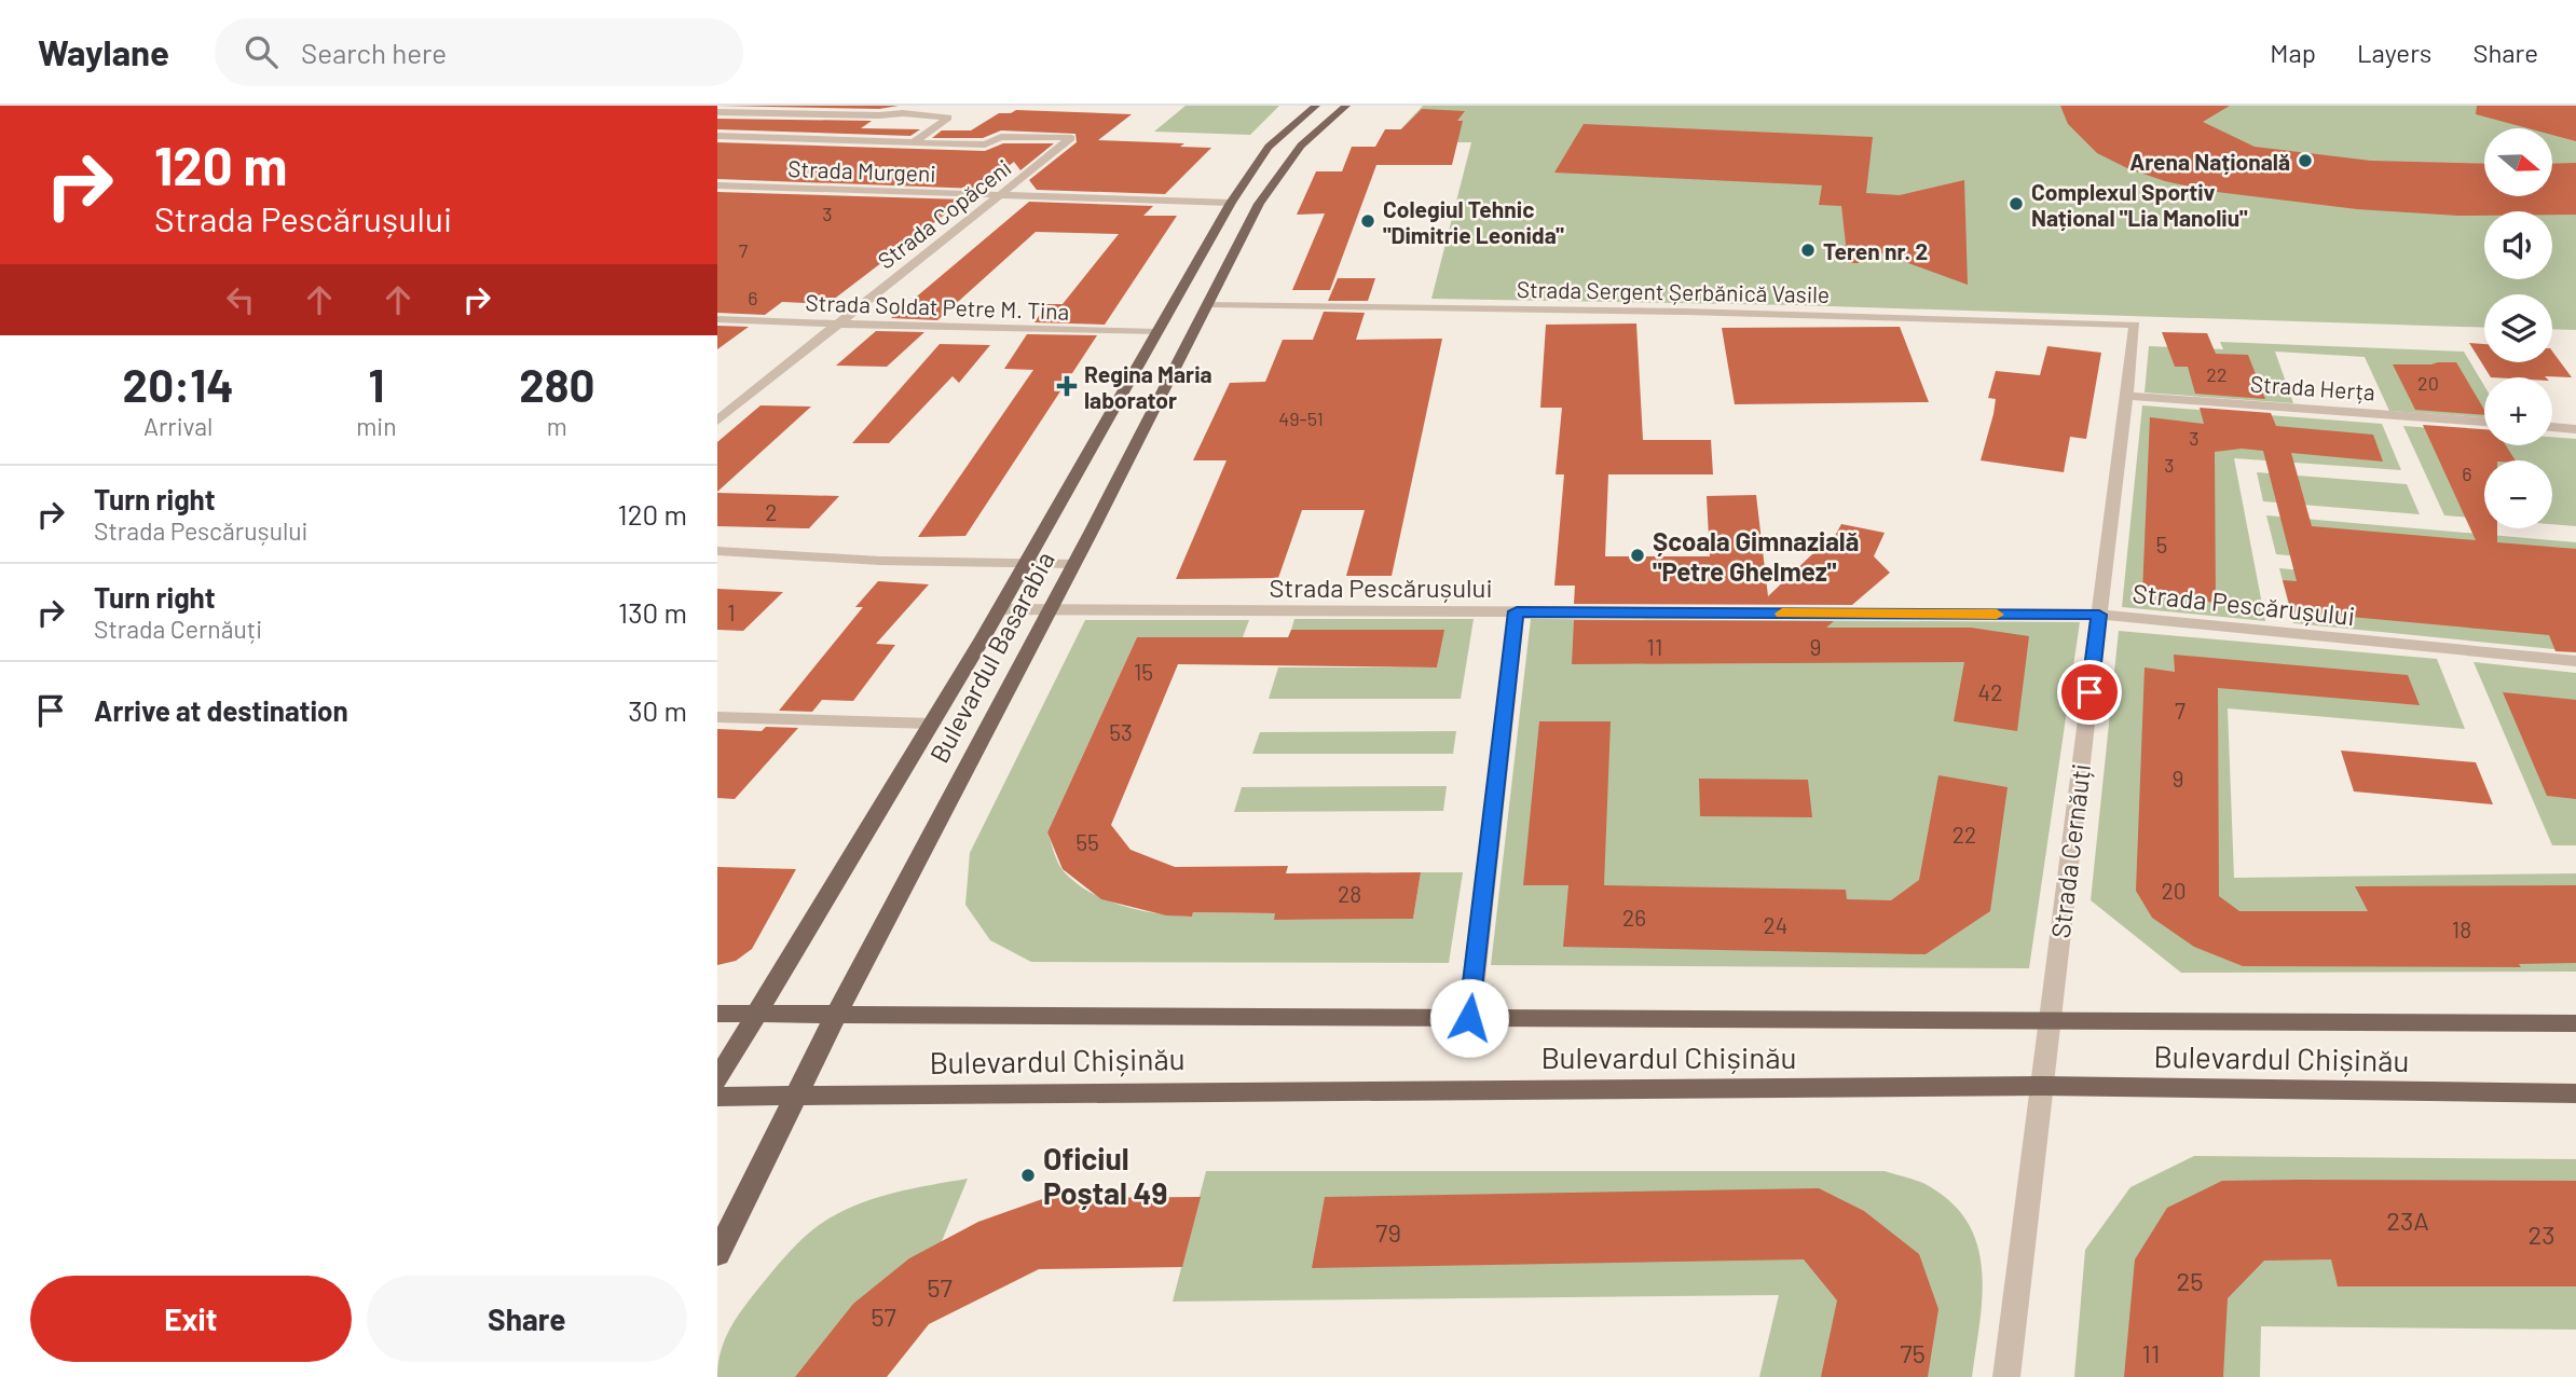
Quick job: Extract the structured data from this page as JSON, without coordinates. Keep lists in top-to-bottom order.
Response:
{
  "streets": {
    "main road": ["Bulevardul Basarabia", "Bulevardul Chișinău"],
    "street": [
      "Strada Murgeni",
      "Strada Copăceni",
      "Strada Sergent Șerbănică Vasile",
      "Strada Soldat Petre M. Tina",
      "Strada Herța",
      "Strada Pescărușului",
      "Strada Cernăuți"
    ]
  },
  "crossings": [
    ["Strada Murgeni", "Strada Copăceni"],
    ["Strada Murgeni", "Bulevardul Basarabia"],
    ["Strada Copăceni", "Strada Soldat Petre M. Tina"],
    ["Strada Sergent Șerbănică Vasile", "Bulevardul Basarabia"],
    ["Strada Sergent Șerbănică Vasile", "Strada Cernăuți"],
    ["Strada Soldat Petre M. Tina", "Bulevardul Basarabia"],
    ["Strada Herța", "Strada Cernăuți"],
    ["Strada Pescărușului", "Bulevardul Basarabia"],
    ["Strada Pescărușului", "Strada Cernăuți"],
    ["Bulevardul Basarabia", "Bulevardul Chișinău"],
    ["Strada Cernăuți", "Bulevardul Chișinău"]
  ],
  "places": {
    "other": [
      "Arena Națională",
      "Complexul Sportiv Național \"Lia Manoliu\"",
      "Colegiul Tehnic \"Dimitrie Leonida\"",
      "Teren nr. 2",
      "Școala Gimnazială \"Petre Ghelmez\"",
      "Oficiul Poștal 49"
    ],
    "health": ["Regina Maria laborator"]
  },
  "house_numbers": [
    "3",
    "7",
    "6",
    "22",
    "20",
    "49-51",
    "3",
    "3",
    "6",
    "2",
    "5",
    "1",
    "11",
    "9",
    "15",
    "42",
    "7",
    "53",
    "9",
    "22",
    "55",
    "20",
    "28",
    "26",
    "24",
    "18",
    "23A",
    "79",
    "23",
    "25",
    "57",
    "57",
    "75",
    "11"
  ],
  "north": "right",
  "page": {
    "header": "Waylane",
    "search": "Search here",
    "nav": ["Map", "Layers", "Share"],
    "turn": ["120 m", "Strada Pescărușului"],
    "map_buttons": ["+", "−"],
    "eta": [
      "20:14",
      "Arrival",
      "1",
      "min",
      "280",
      "m"
    ],
    "list": [
      {
        "name": "Turn right",
        "note": "Strada Pescărușului",
        "value": "120 m"
      },
      {
        "name": "Turn right",
        "note": "Strada Cernăuți",
        "value": "130 m"
      },
      {
        "name": "Arrive at destination",
        "value": "30 m"
      }
    ],
    "buttons": ["Exit", "Share"]
  }
}
